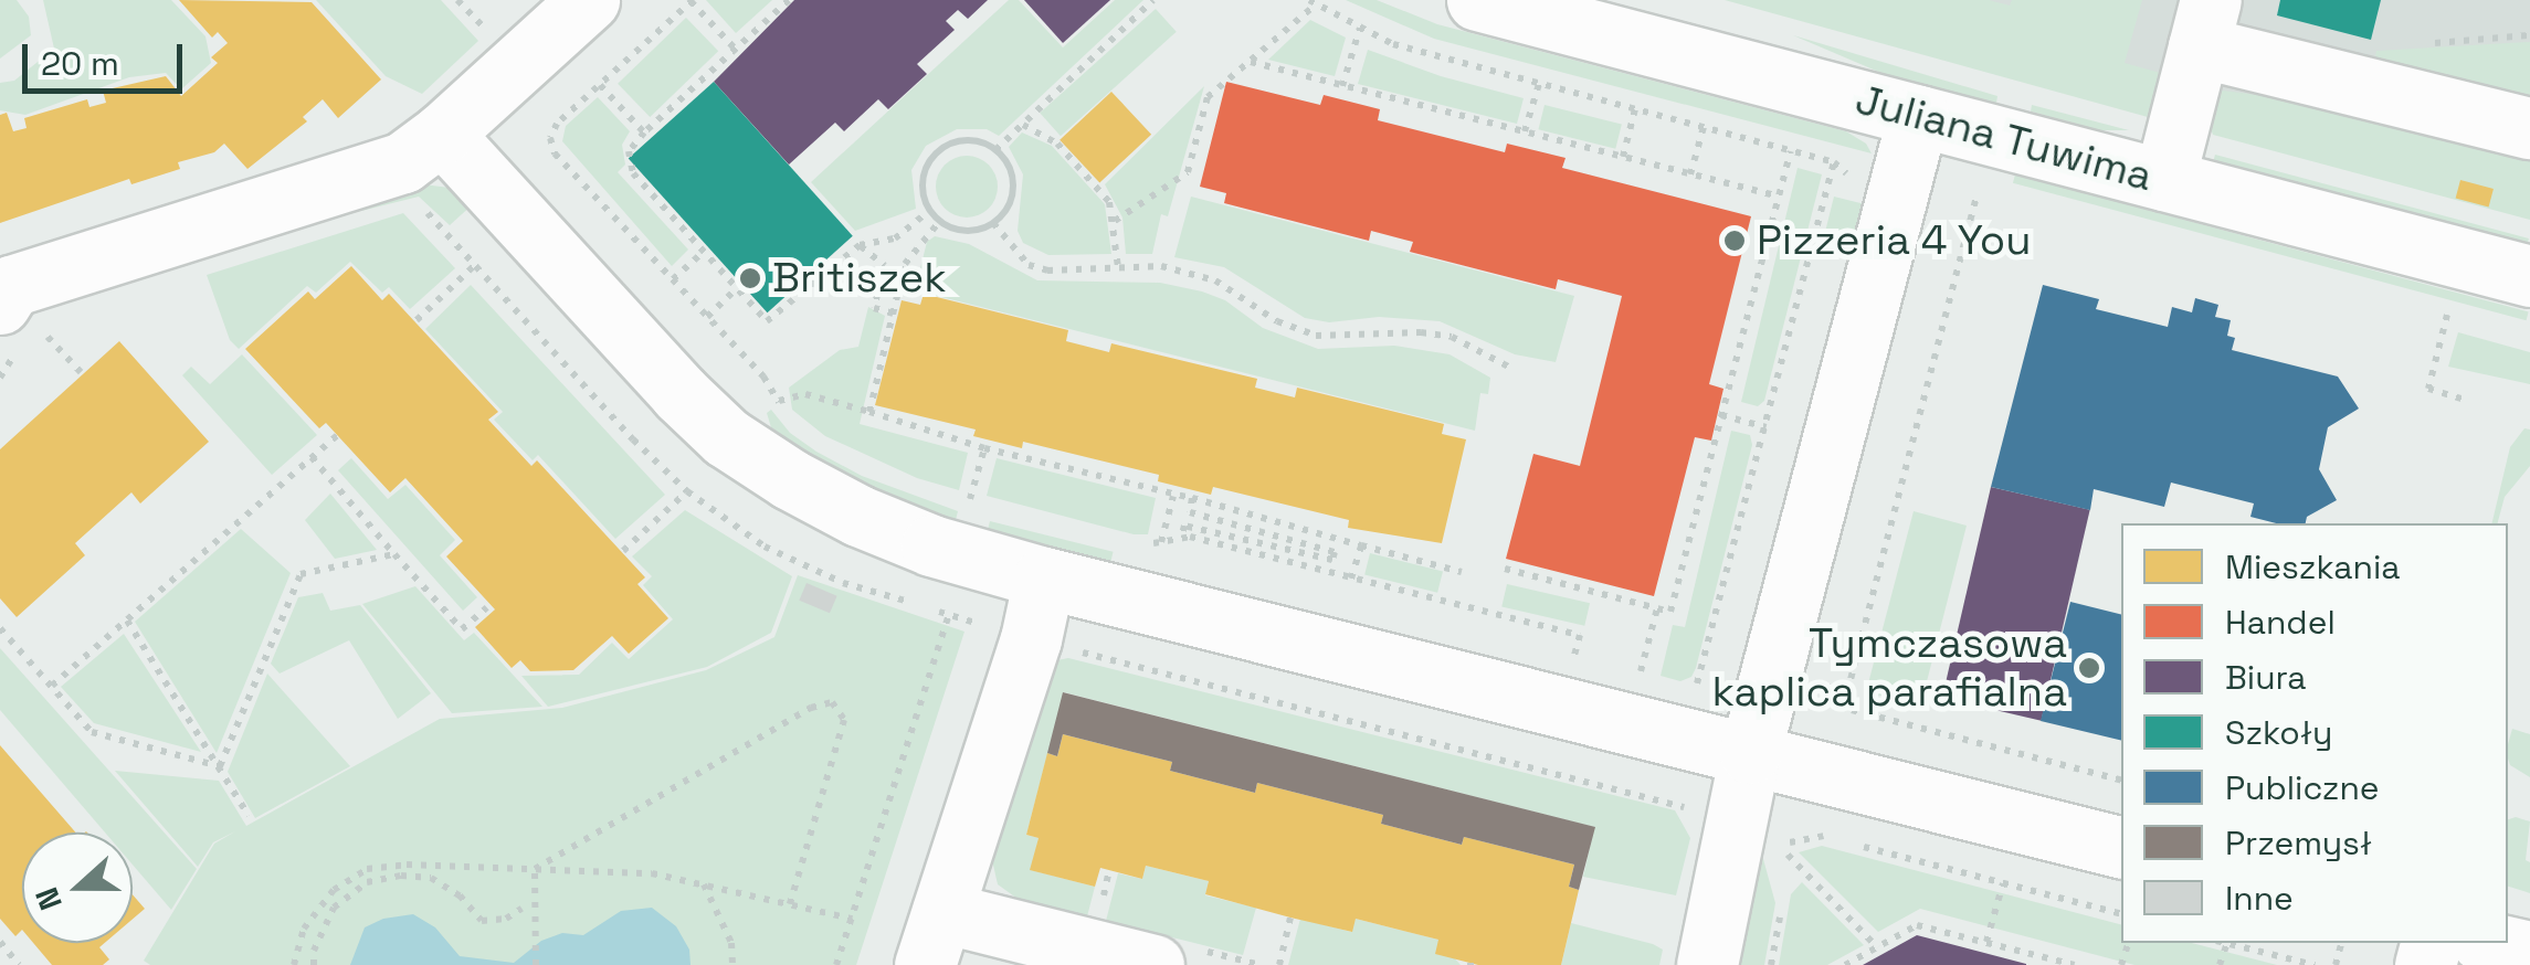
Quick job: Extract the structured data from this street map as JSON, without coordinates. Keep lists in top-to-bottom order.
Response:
{
  "streets": {
    "street": ["Juliana Tuwima"]
  },
  "places": ["Pizzeria 4 You", "Britiszek", "Tymczasowa kaplica parafialna"],
  "legend": [
    "Mieszkania",
    "Handel",
    "Biura",
    "Szkoły",
    "Publiczne",
    "Przemysł",
    "Inne"
  ],
  "scale_bar": "20 m",
  "north": "left"
}
